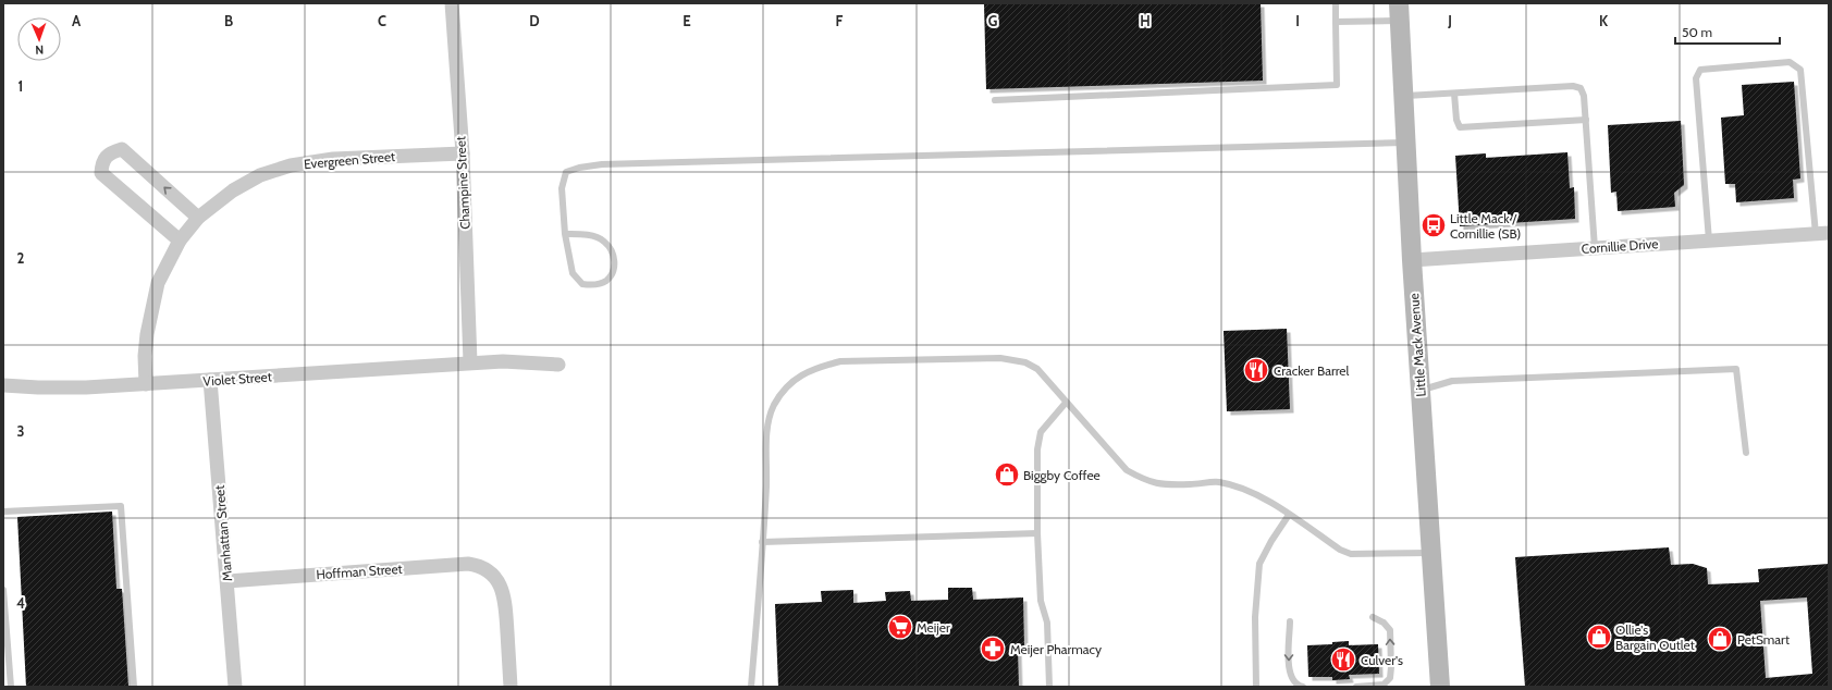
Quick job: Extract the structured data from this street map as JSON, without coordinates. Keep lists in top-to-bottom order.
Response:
{
  "streets": {
    "main road": ["Little Mack Avenue"],
    "street": [
      "Evergreen Street",
      "Champine Street",
      "Cornillie Drive",
      "Violet Street",
      "Manhattan Street",
      "Hoffman Street"
    ]
  },
  "crossings": [
    ["Evergreen Street", "Champine Street"],
    ["Evergreen Street", "Violet Street"],
    ["Champine Street", "Violet Street"],
    ["Cornillie Drive", "Little Mack Avenue"],
    ["Violet Street", "Manhattan Street"],
    ["Manhattan Street", "Hoffman Street"]
  ],
  "places": {
    "bus stop": ["Little Mack / Cornillie (SB)"],
    "restaurant": ["Cracker Barrel", "Culver's"],
    "shop": ["Biggby Coffee", "Ollie's Bargain Outlet", "PetSmart"],
    "supermarket": ["Meijer"],
    "pharmacy": ["Meijer Pharmacy"]
  },
  "scale_bar": "50 m",
  "north": "bottom",
  "grid": {
    "columns": [
      "A",
      "B",
      "C",
      "D",
      "E",
      "F",
      "G",
      "H",
      "I",
      "J",
      "K"
    ],
    "rows": [
      "1",
      "2",
      "3",
      "4"
    ]
  }
}
